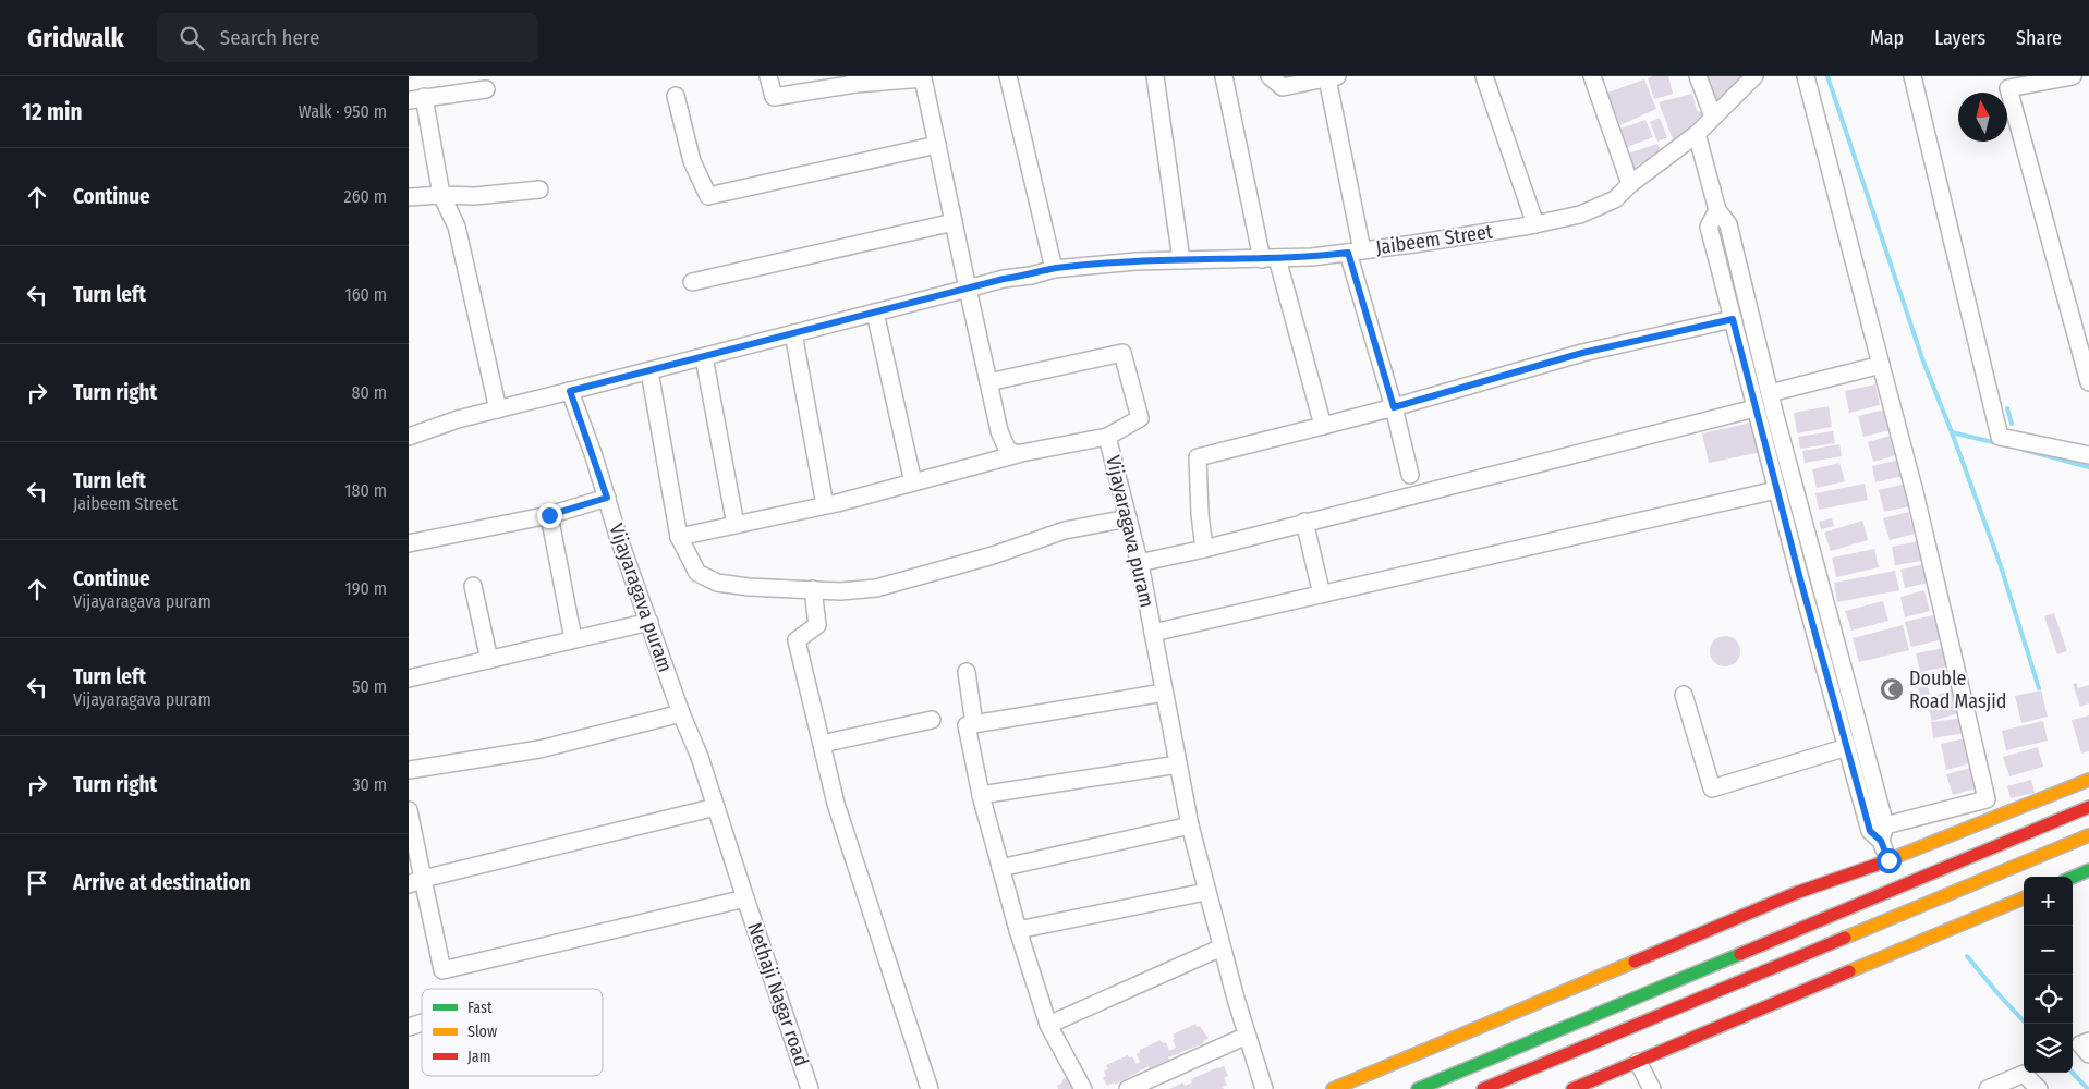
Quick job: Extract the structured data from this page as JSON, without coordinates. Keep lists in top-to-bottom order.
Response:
{
  "streets": {
    "street": ["Jaibeem Street", "Vijayaragava puram", "Nethaji Nagar road"]
  },
  "crossings": [
    ["Vijayaragava puram", "Nethaji Nagar road"]
  ],
  "places": {
    "mosque": ["Double Road Masjid"]
  },
  "legend": ["Fast", "Slow", "Jam"],
  "north": "top",
  "page": {
    "header": "Gridwalk",
    "search": "Search here",
    "nav": ["Map", "Layers", "Share"],
    "heading": ["12 min", "Walk · 950 m"],
    "list": [
      ["Continue", "260 m"],
      ["Turn left", "160 m"],
      ["Turn right", "80 m"],
      ["Turn left", "Jaibeem Street", "180 m"],
      ["Continue", "Vijayaragava puram", "190 m"],
      ["Turn left", "Vijayaragava puram", "50 m"],
      ["Turn right", "30 m"],
      "Arrive at destination"
    ],
    "map_buttons": ["+", "−"]
  }
}
